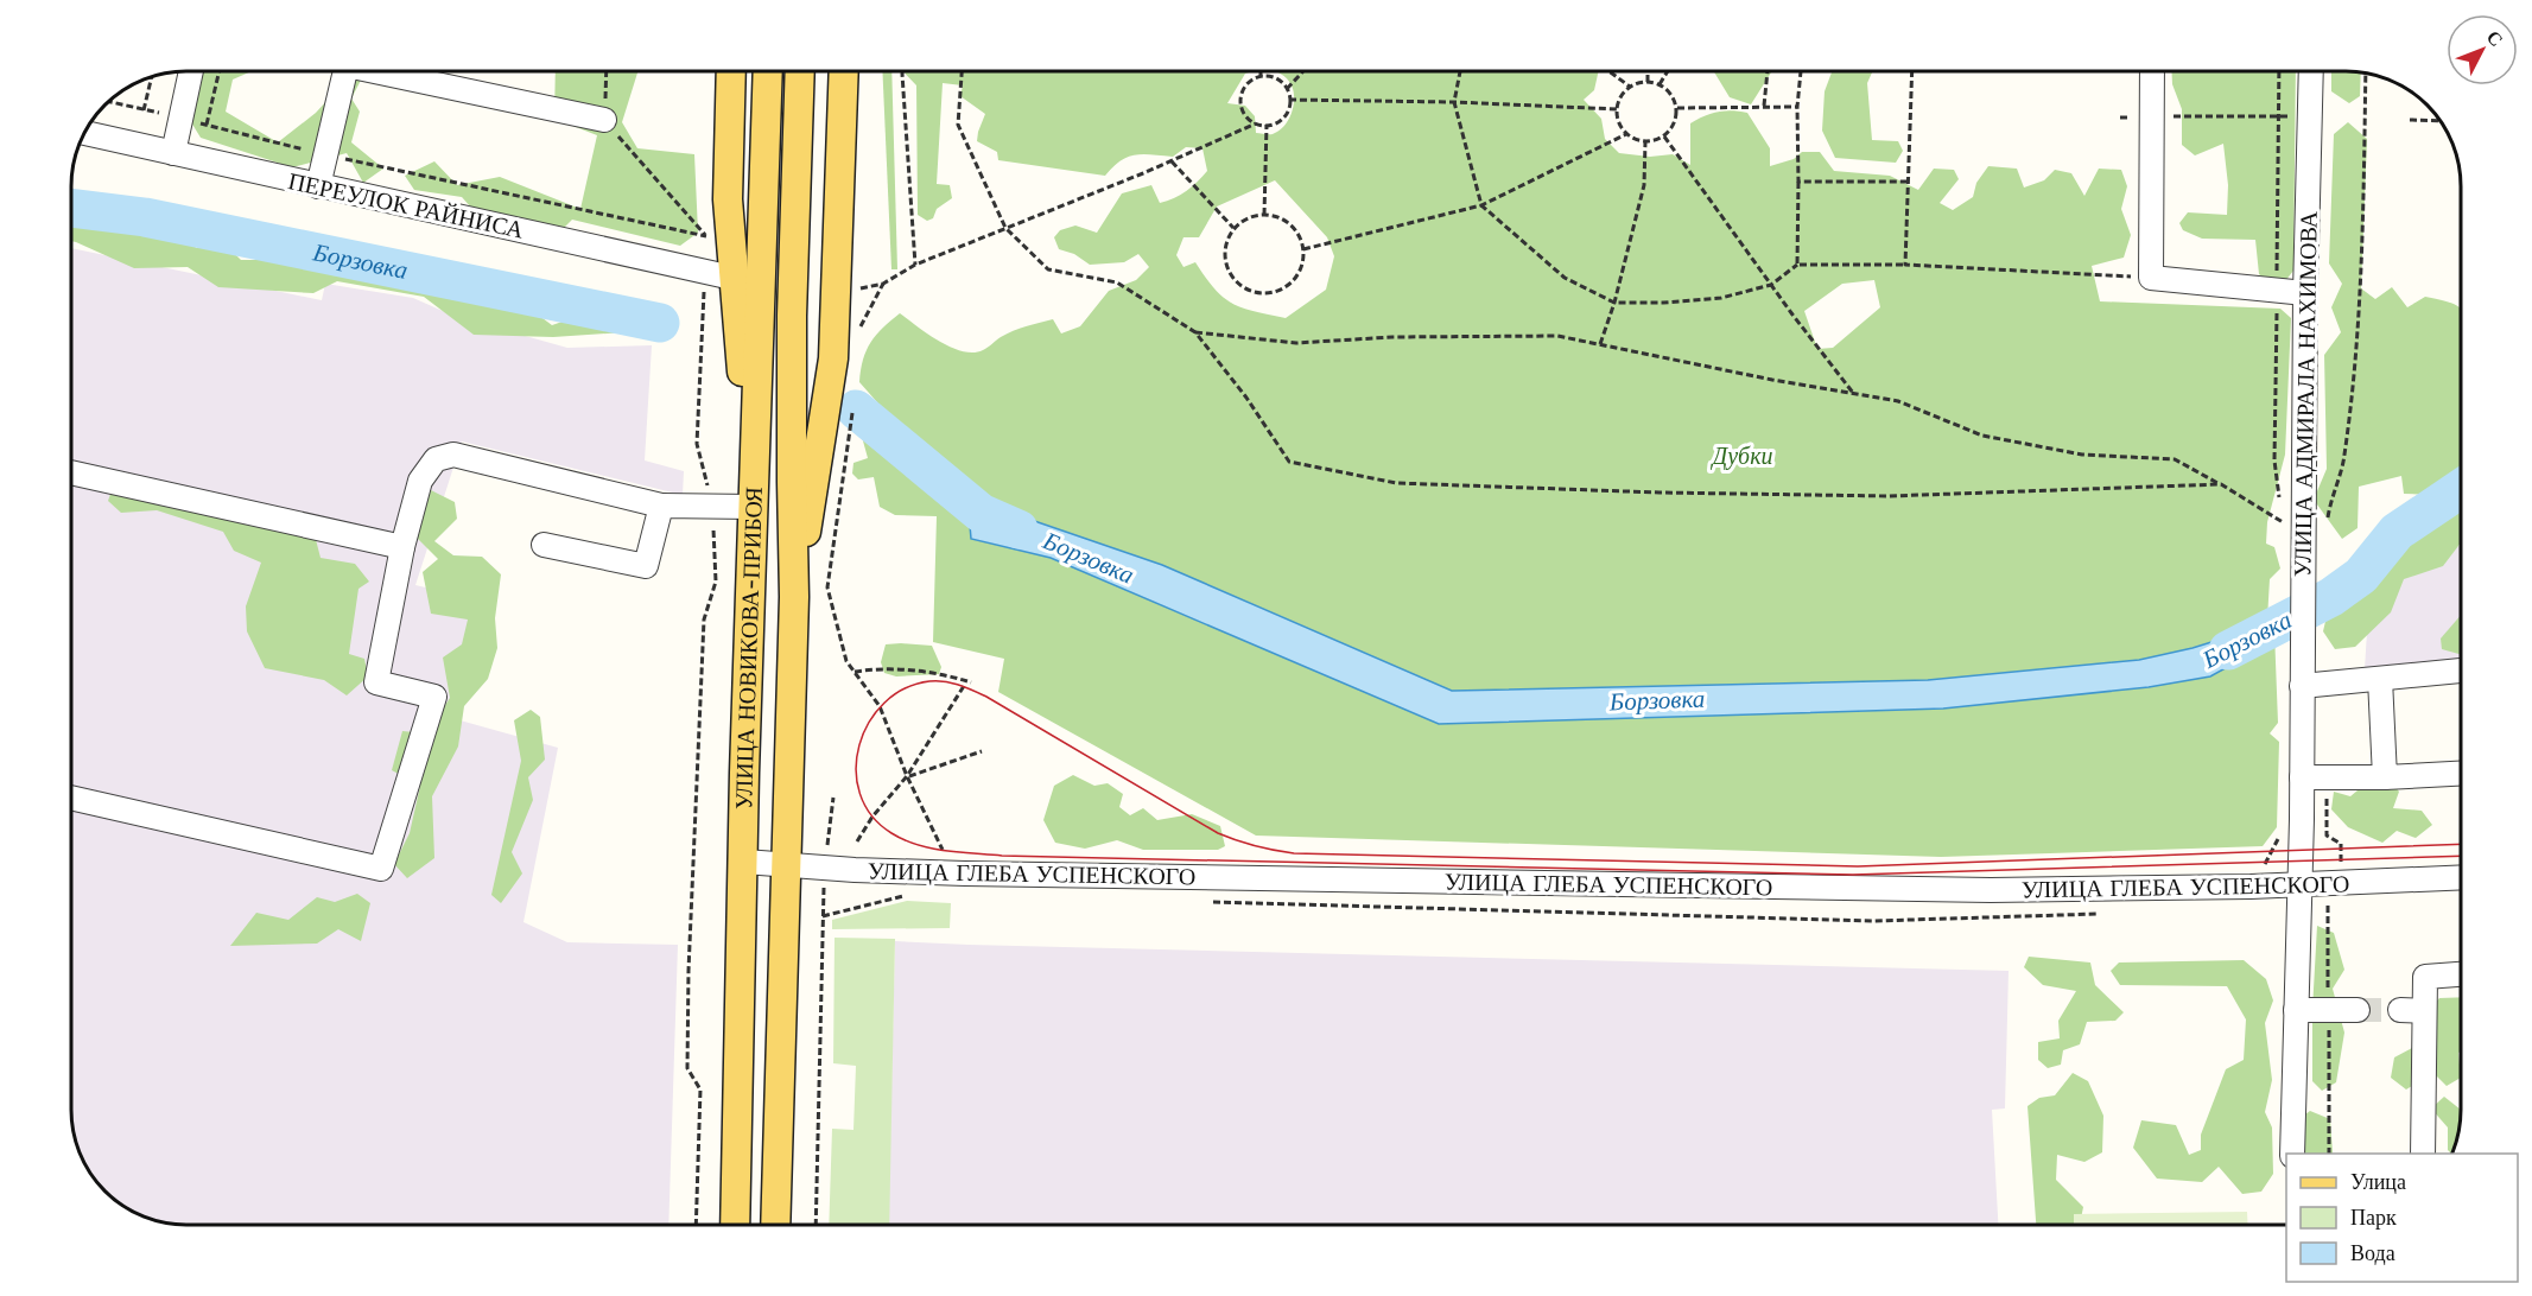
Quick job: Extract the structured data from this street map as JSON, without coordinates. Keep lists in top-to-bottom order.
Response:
{
  "streets": {
    "main road": ["УЛИЦА НОВИКОВА-ПРИБОЯ"],
    "street": ["ПЕРЕУЛОК РАЙНИСА", "УЛИЦА АДМИРАЛА НАХИМОВА", "УЛИЦА ГЛЕБА УСПЕНСКОГО"]
  },
  "crossings": [
    ["УЛИЦА АДМИРАЛА НАХИМОВА", "УЛИЦА ГЛЕБА УСПЕНСКОГО"],
    ["УЛИЦА НОВИКОВА-ПРИБОЯ", "УЛИЦА ГЛЕБА УСПЕНСКОГО"]
  ],
  "water": ["Борзовка"],
  "parks": ["Дубки"],
  "legend": ["Улица", "Парк", "Вода"],
  "north": "top right"
}
